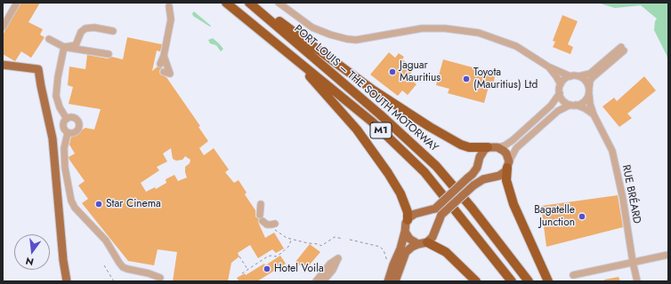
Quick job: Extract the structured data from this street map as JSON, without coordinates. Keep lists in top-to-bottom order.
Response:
{
  "streets": {
    "highway": ["PORT LOUIS – THE SOUTH MOTORWAY", "M1"],
    "street": ["RUE BRÉARD"]
  },
  "places": [
    "Jaguar Mauritius",
    "Toyota (Mauritius) Ltd",
    "Star Cinema",
    "Bagatelle Junction",
    "Hotel Voila"
  ],
  "north": "bottom"
}
